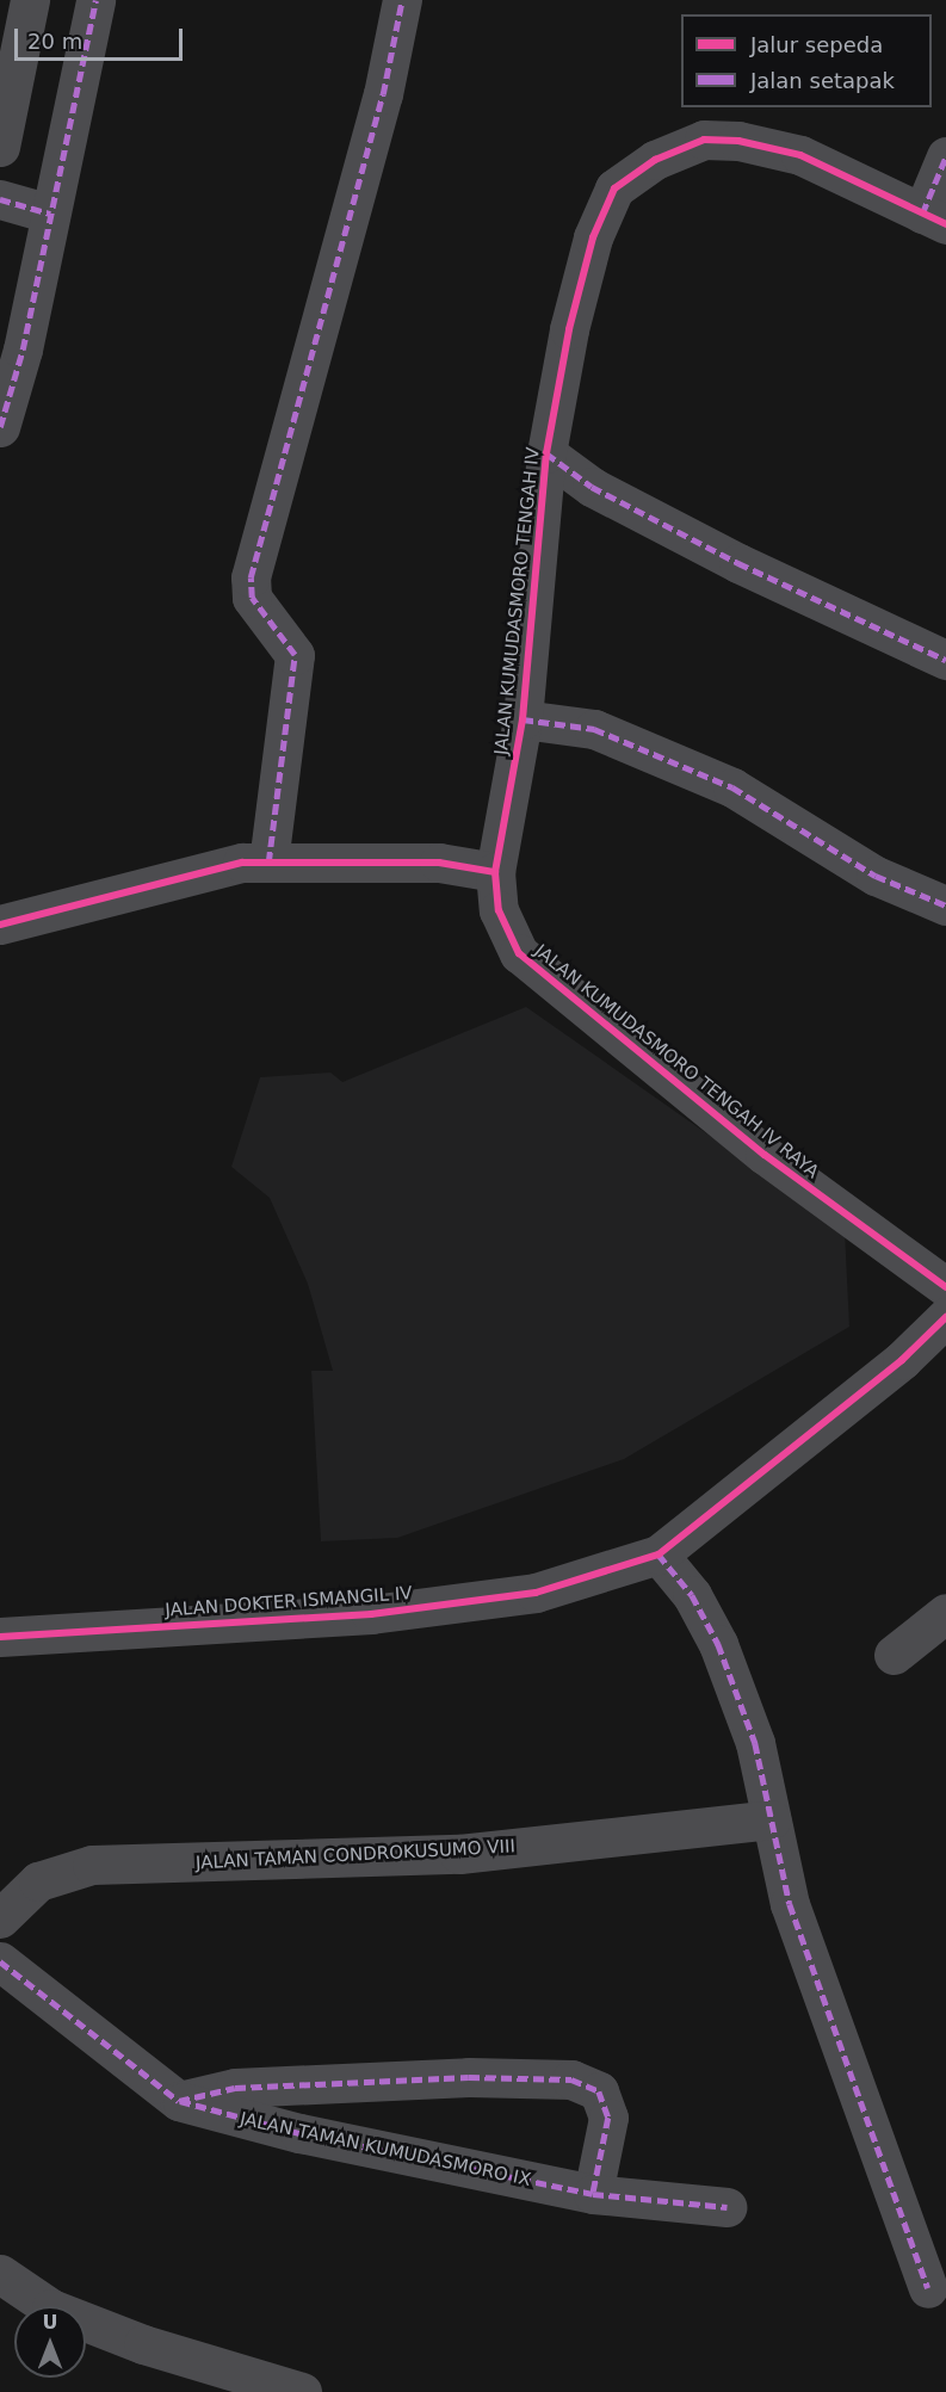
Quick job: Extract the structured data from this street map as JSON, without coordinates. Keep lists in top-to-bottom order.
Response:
{
  "streets": {
    "street": [
      "JALAN KUMUDASMORO TENGAH IV",
      "JALAN KUMUDASMORO TENGAH IV RAYA",
      "JALAN DOKTER ISMANGIL IV",
      "JALAN TAMAN CONDROKUSUMO VIII",
      "JALAN TAMAN KUMUDASMORO IX"
    ]
  },
  "crossings": [
    ["JALAN KUMUDASMORO TENGAH IV", "JALAN KUMUDASMORO TENGAH IV RAYA"]
  ],
  "legend": ["Jalur sepeda", "Jalan setapak"],
  "scale_bar": "20 m",
  "north": "top"
}
